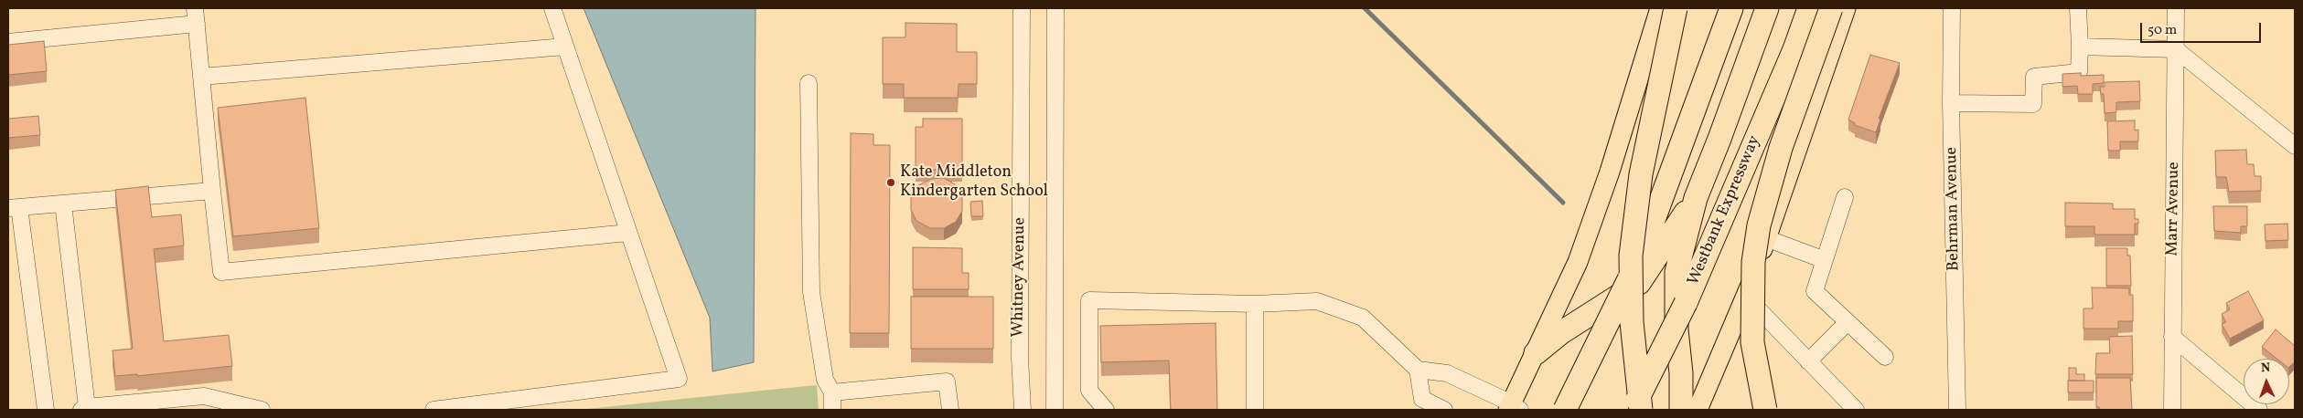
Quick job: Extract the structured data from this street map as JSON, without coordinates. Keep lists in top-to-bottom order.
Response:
{
  "streets": {
    "highway": ["Westbank Expressway"],
    "street": ["Behrman Avenue", "Marr Avenue", "Whitney Avenue"]
  },
  "places": ["Kate Middleton Kindergarten School"],
  "scale_bar": "50 m",
  "north": "top"
}
